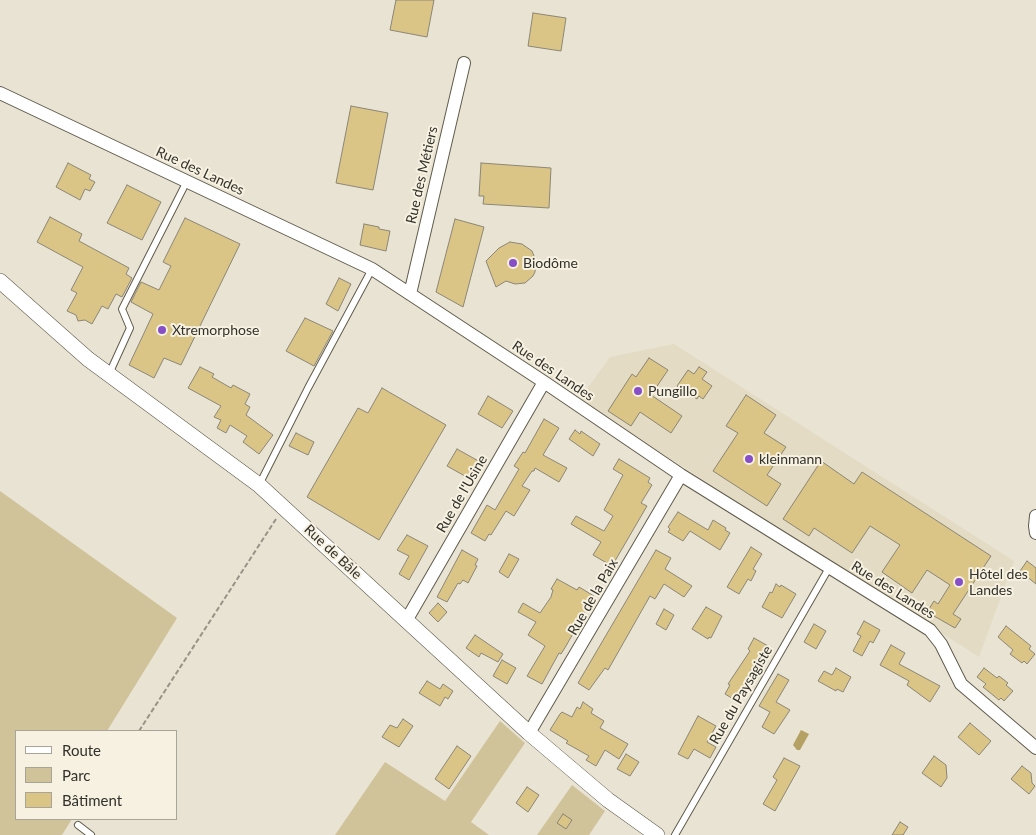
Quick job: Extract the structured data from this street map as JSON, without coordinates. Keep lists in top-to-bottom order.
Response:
{
  "streets": {
    "street": [
      "Rue des Landes",
      "Rue des Métiers",
      "Rue de l'Usine",
      "Rue de Bâle",
      "Rue de la Paix"
    ],
    "lane": ["Rue du Paysagiste"]
  },
  "crossings": [
    ["Rue des Landes", "Rue des Métiers"],
    ["Rue des Landes", "Rue de l'Usine"],
    ["Rue des Landes", "Rue de la Paix"],
    ["Rue des Landes", "Rue du Paysagiste"],
    ["Rue de l'Usine", "Rue de Bâle"],
    ["Rue de Bâle", "Rue de la Paix"]
  ],
  "places": [
    "Biodôme",
    "Xtremorphose",
    "Pungillo",
    "kleinmann",
    "Hôtel des Landes"
  ],
  "legend": ["Route", "Parc", "Bâtiment"]
}
